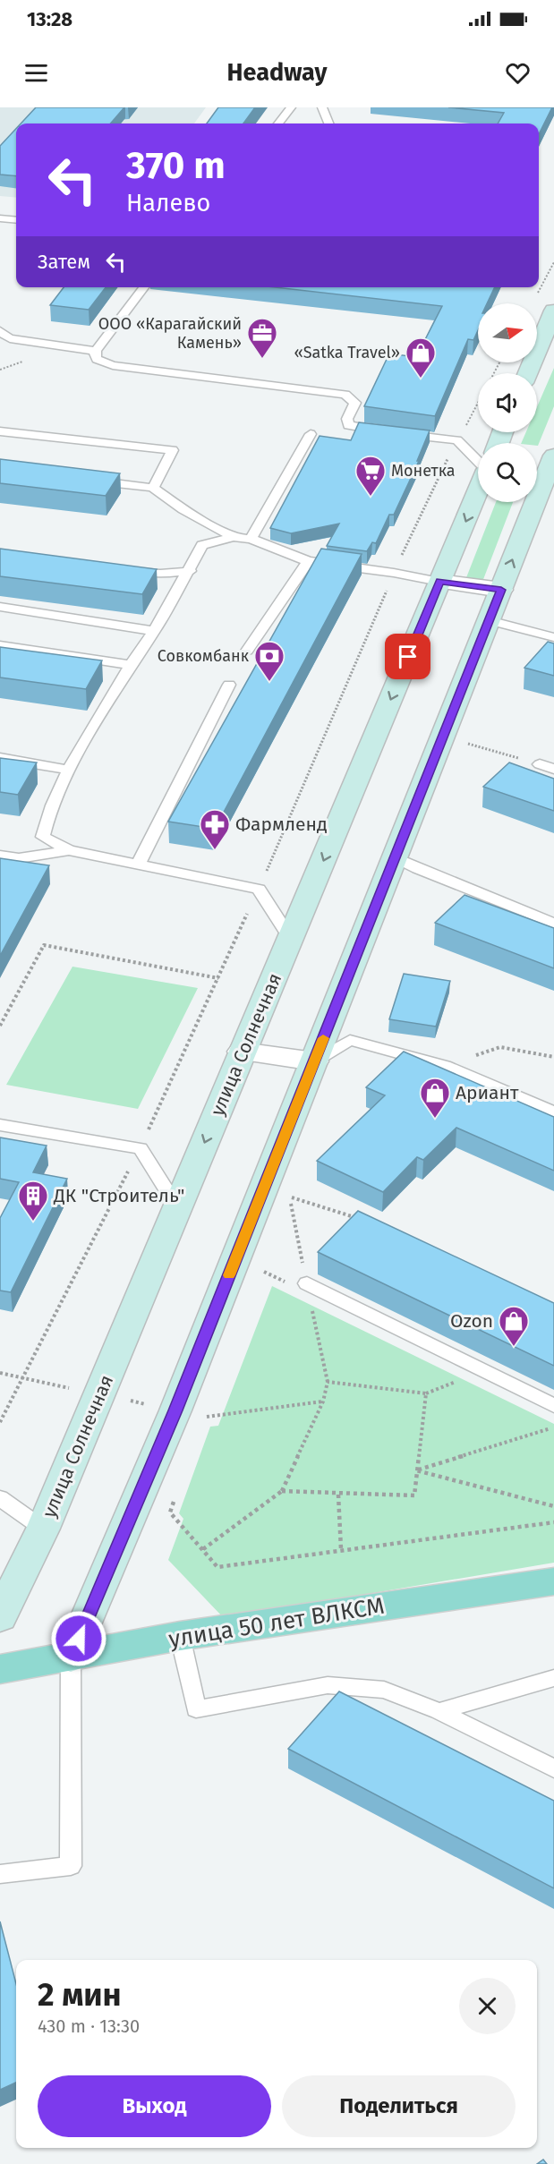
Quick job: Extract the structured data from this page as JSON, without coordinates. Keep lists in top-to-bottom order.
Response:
{
  "streets": {
    "main road": ["улица Солнечная", "улица 50 лет ВЛКСМ"]
  },
  "places": {
    "office": ["ООО «Карагайский Камень»"],
    "shop": ["«Satka Travel»", "Ариант", "Ozon"],
    "supermarket": ["Монетка"],
    "bank": ["Совкомбанк"],
    "pharmacy": ["Фармленд"],
    "building": ["ДК \"Строитель\""]
  },
  "north": "right",
  "page": {
    "status": "13:28",
    "header": "Headway",
    "turn": ["370 m", "Налево"],
    "then": "Затем",
    "heading": ["2 мин", "430 m · 13:30"],
    "buttons": ["Выход", "Поделиться"]
  }
}
